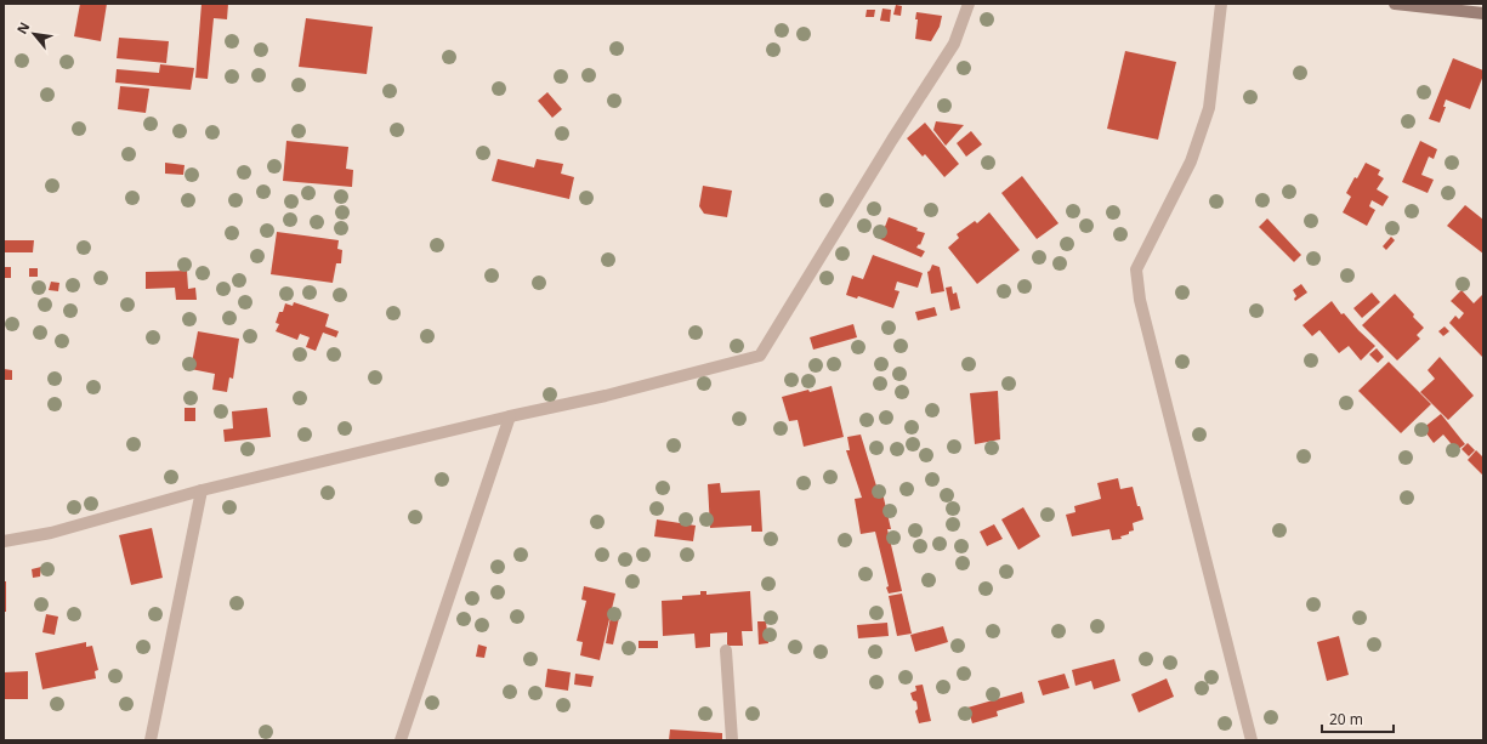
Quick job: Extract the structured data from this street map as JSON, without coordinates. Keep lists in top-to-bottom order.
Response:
{
  "scale_bar": "20 m",
  "north": "top left"
}
